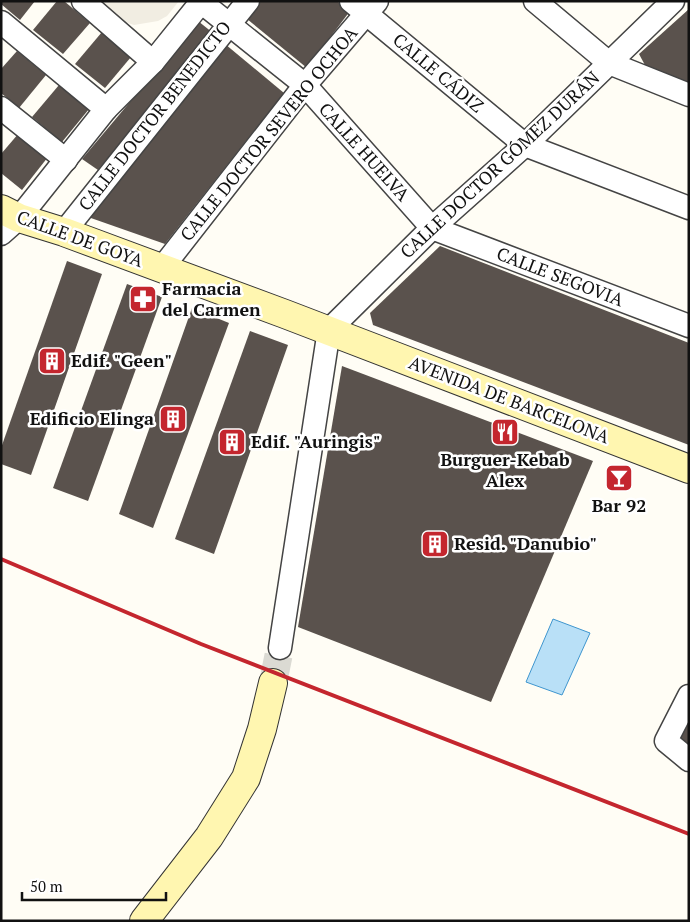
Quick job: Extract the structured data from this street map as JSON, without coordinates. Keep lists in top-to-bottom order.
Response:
{
  "streets": {
    "street": [
      "CALLE CÁDIZ",
      "CALLE DOCTOR BENEDICTO",
      "CALLE DOCTOR SEVERO OCHOA",
      "CALLE HUELVA",
      "CALLE DOCTOR GÓMEZ DURÁN",
      "CALLE DE GOYA",
      "CALLE SEGOVIA",
      "AVENIDA DE BARCELONA"
    ]
  },
  "crossings": [
    ["CALLE CÁDIZ", "CALLE DOCTOR SEVERO OCHOA"],
    ["CALLE CÁDIZ", "CALLE DOCTOR GÓMEZ DURÁN"],
    ["CALLE DOCTOR BENEDICTO", "CALLE HUELVA"],
    ["CALLE DOCTOR BENEDICTO", "CALLE DE GOYA"],
    ["CALLE DOCTOR SEVERO OCHOA", "CALLE HUELVA"],
    ["CALLE DOCTOR SEVERO OCHOA", "CALLE DE GOYA"],
    ["CALLE HUELVA", "CALLE DOCTOR GÓMEZ DURÁN"],
    ["CALLE HUELVA", "CALLE SEGOVIA"],
    ["CALLE DOCTOR GÓMEZ DURÁN", "CALLE DE GOYA"],
    ["CALLE DOCTOR GÓMEZ DURÁN", "CALLE SEGOVIA"],
    ["CALLE DOCTOR GÓMEZ DURÁN", "AVENIDA DE BARCELONA"],
    ["CALLE DE GOYA", "AVENIDA DE BARCELONA"]
  ],
  "places": {
    "pharmacy": ["Farmacia del Carmen"],
    "building": [
      "Edif. \"Geen\"",
      "Edificio Elinga",
      "Edif. \"Auringis\"",
      "Resid. \"Danubio\""
    ],
    "restaurant": ["Burguer-Kebab Alex"],
    "bar": ["Bar 92"]
  },
  "scale_bar": "50 m"
}
